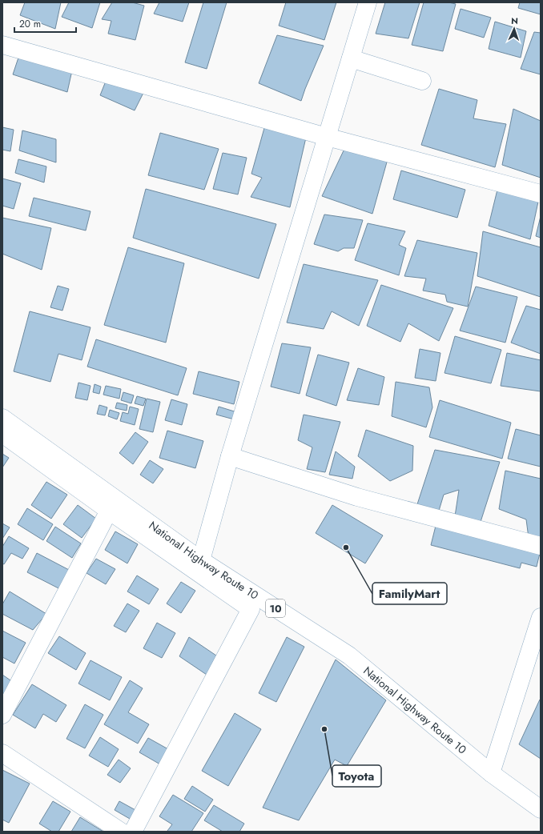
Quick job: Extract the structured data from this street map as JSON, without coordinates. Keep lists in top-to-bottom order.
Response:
{
  "streets": {
    "main road": ["National Highway Route 10", "10"]
  },
  "places": ["FamilyMart", "Toyota"],
  "scale_bar": "20 m",
  "north": "top"
}
